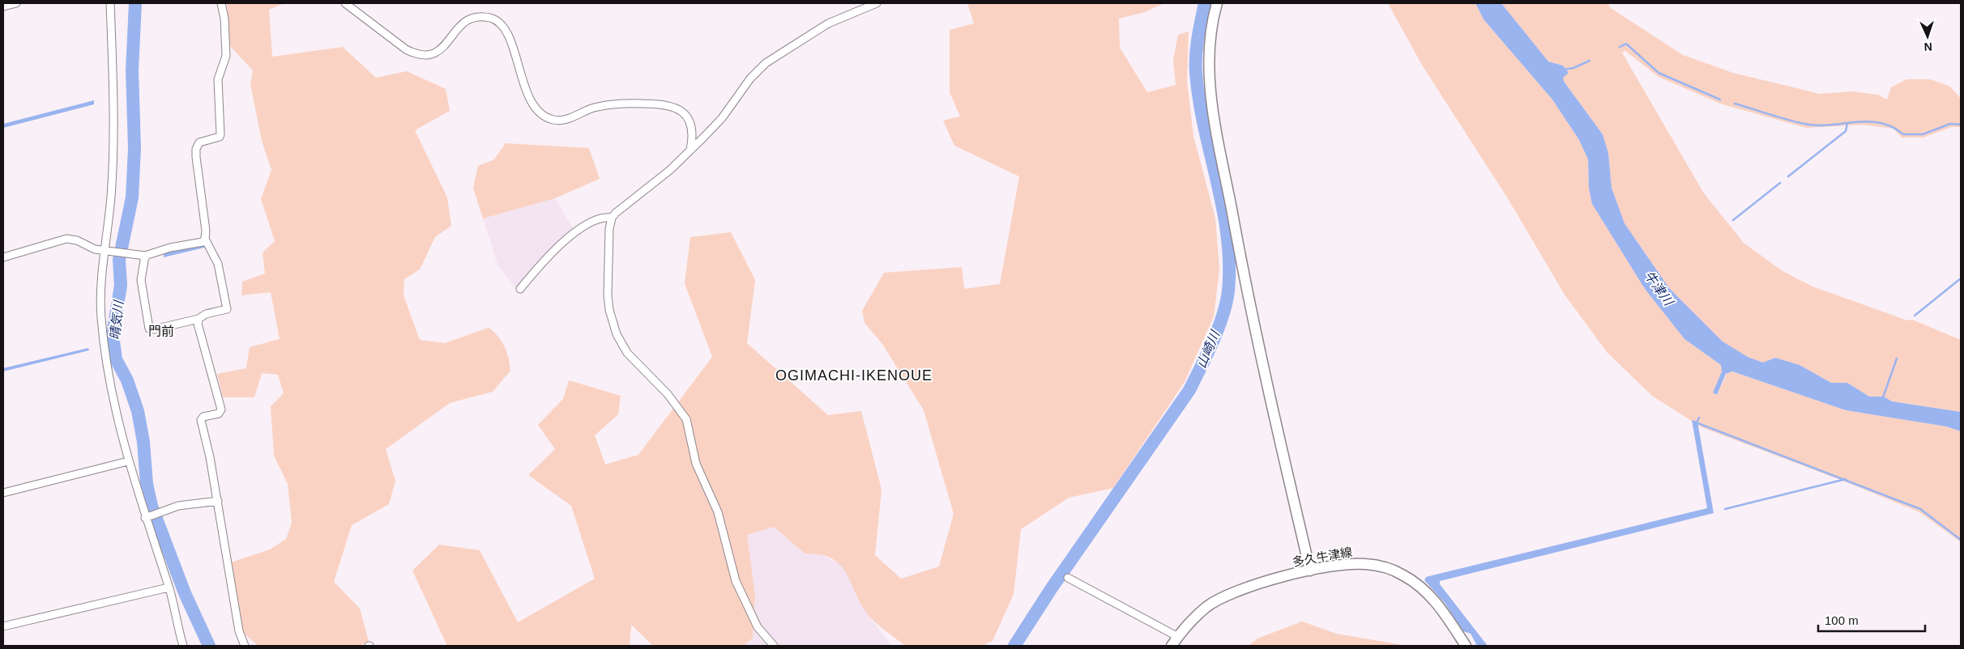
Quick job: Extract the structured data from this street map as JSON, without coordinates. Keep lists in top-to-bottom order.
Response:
{
  "streets": {
    "street": ["多久牛津線"]
  },
  "districts": ["門前", "OGIMACHI-IKENOUE"],
  "water": ["牛津川", "晴気川", "山崎川"],
  "scale_bar": "100 m",
  "north": "bottom"
}
